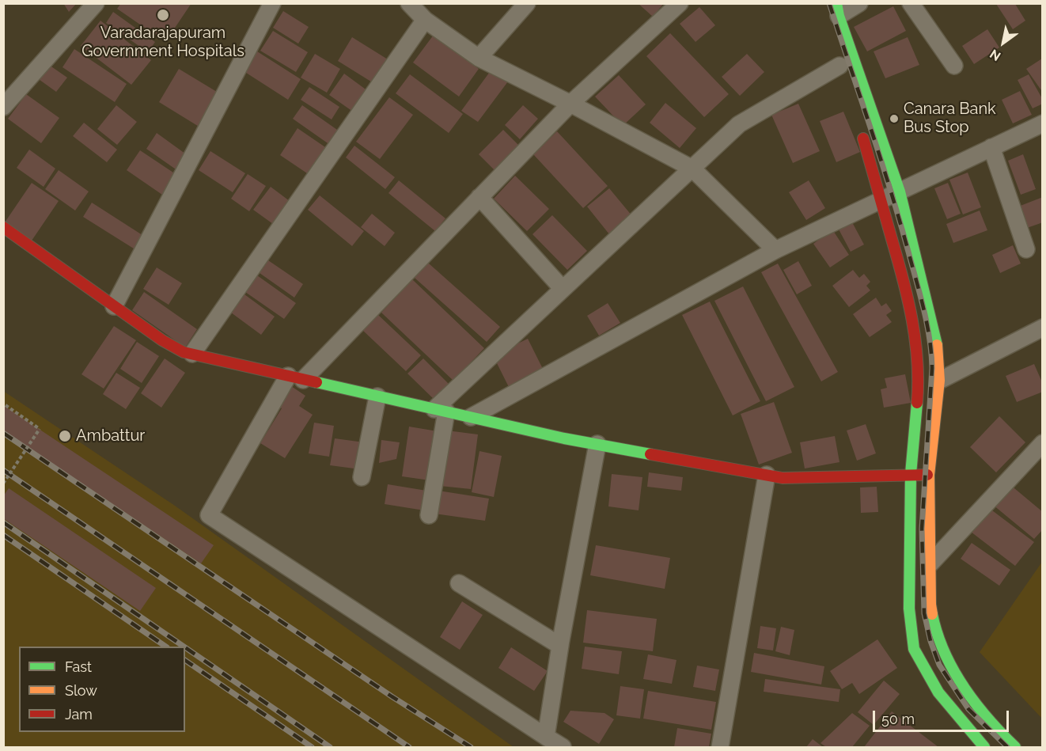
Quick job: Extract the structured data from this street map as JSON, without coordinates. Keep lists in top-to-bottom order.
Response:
{
  "places": ["Varadarajapuram Government Hospitals", "Canara Bank Bus Stop", "Ambattur"],
  "legend": ["Fast", "Slow", "Jam"],
  "scale_bar": "50 m",
  "north": "bottom left"
}
